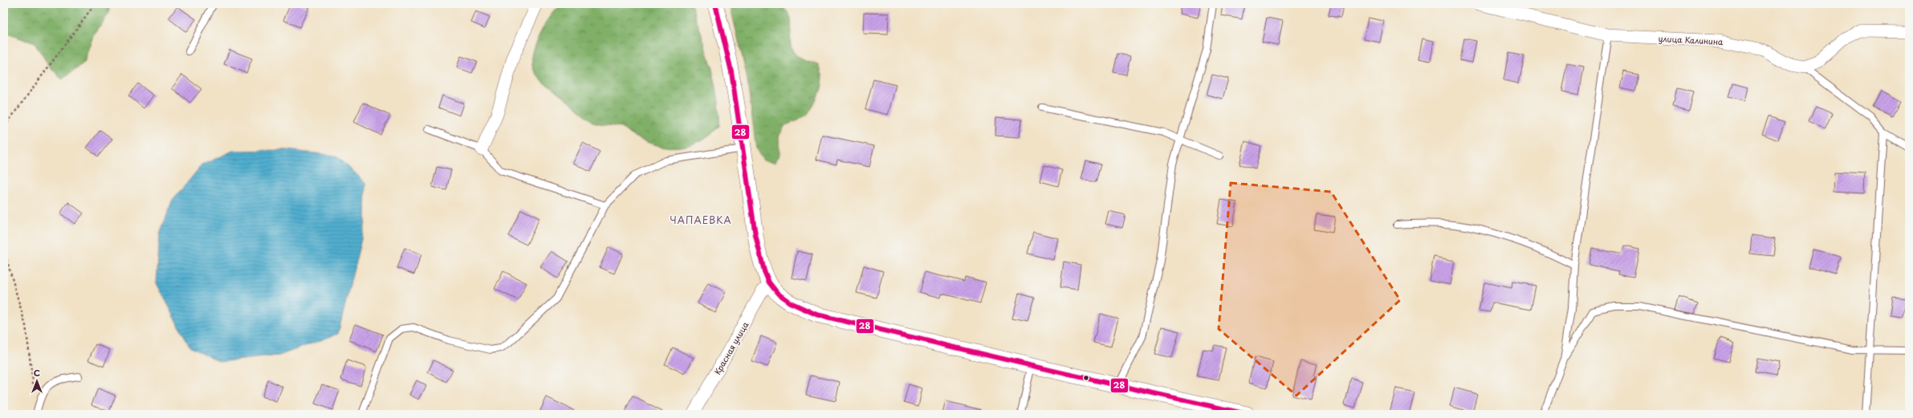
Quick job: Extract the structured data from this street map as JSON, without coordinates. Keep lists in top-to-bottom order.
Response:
{
  "streets": {
    "street": ["улица Калинина", "Красная улица"]
  },
  "districts": ["ЧАПАЕВКА"],
  "lines": ["transit line 28"],
  "north": "top"
}
